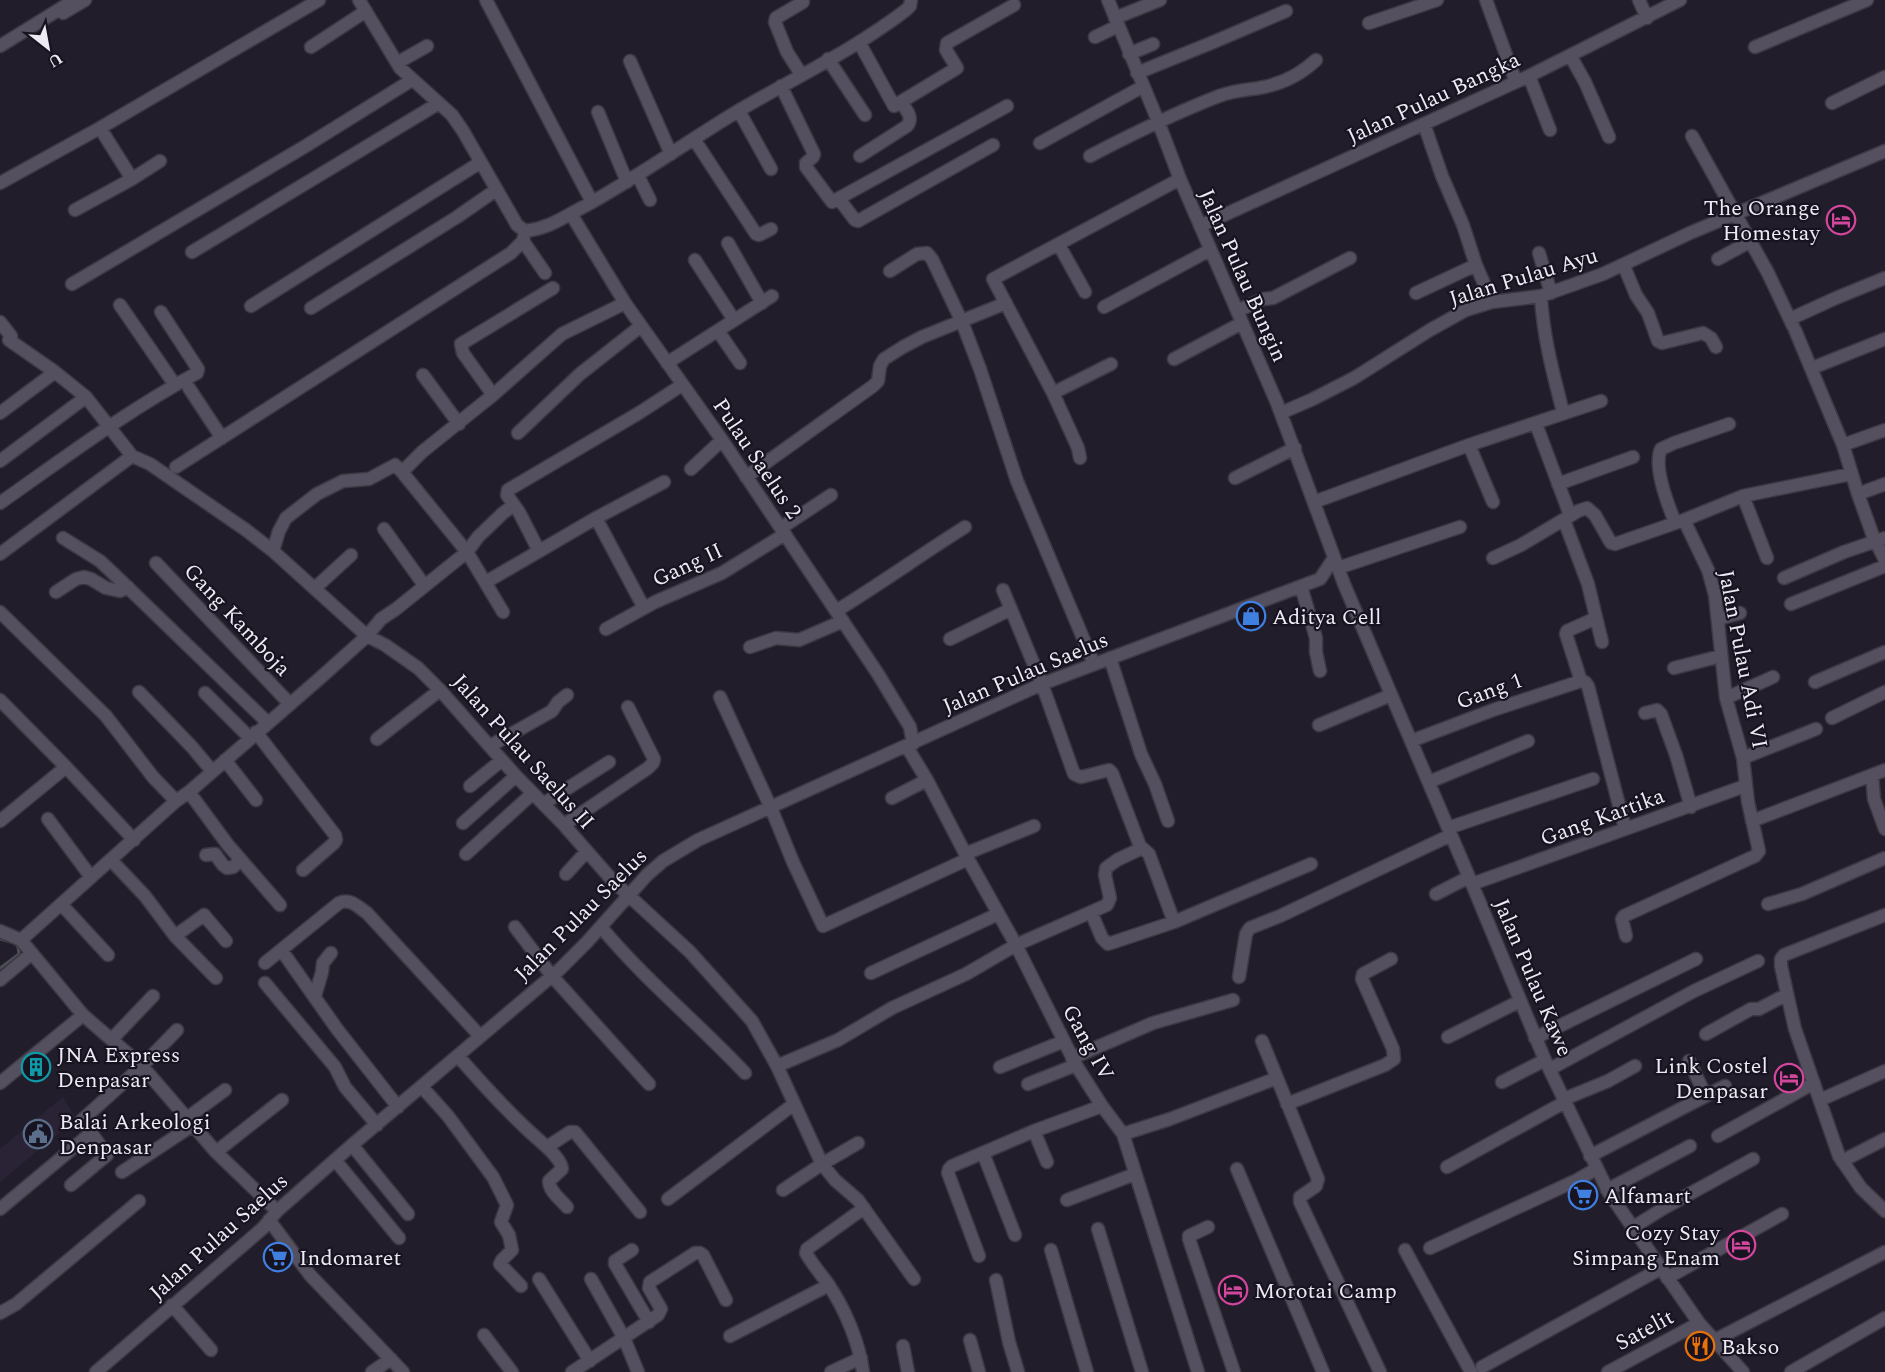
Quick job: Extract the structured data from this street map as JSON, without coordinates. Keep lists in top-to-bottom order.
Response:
{
  "streets": {
    "street": [
      "Jalan Pulau Bangka",
      "Jalan Pulau Bungin",
      "Jalan Pulau Ayu",
      "Pulau Saelus 2",
      "Gang II",
      "Gang Kamboja",
      "Jalan Pulau Adi VI",
      "Jalan Pulau Saelus",
      "Gang 1",
      "Jalan Pulau Saelus II",
      "Gang Kartika",
      "Jalan Pulau Kawe",
      "Gang IV",
      "Satelit"
    ]
  },
  "crossings": [
    ["Jalan Pulau Bangka", "Jalan Pulau Bungin"],
    ["Jalan Pulau Bungin", "Jalan Pulau Ayu"],
    ["Jalan Pulau Bungin", "Jalan Pulau Kawe"],
    ["Pulau Saelus 2", "Gang II"],
    ["Pulau Saelus 2", "Jalan Pulau Saelus"],
    ["Pulau Saelus 2", "Gang IV"],
    ["Jalan Pulau Adi VI", "Gang Kartika"],
    ["Jalan Pulau Saelus", "Jalan Pulau Saelus II"],
    ["Jalan Pulau Saelus", "Gang IV"],
    ["Gang 1", "Jalan Pulau Kawe"],
    ["Gang Kartika", "Jalan Pulau Kawe"],
    ["Jalan Pulau Kawe", "Satelit"]
  ],
  "places": {
    "hotel": [
      "The Orange Homestay",
      "Link Costel Denpasar",
      "Cozy Stay Simpang Enam",
      "Morotai Camp"
    ],
    "shop": ["Aditya Cell"],
    "building": ["JNA Express Denpasar"],
    "public building": ["Balai Arkeologi Denpasar"],
    "supermarket": ["Alfamart", "Indomaret"],
    "restaurant": ["Bakso"]
  },
  "north": "bottom right"
}
